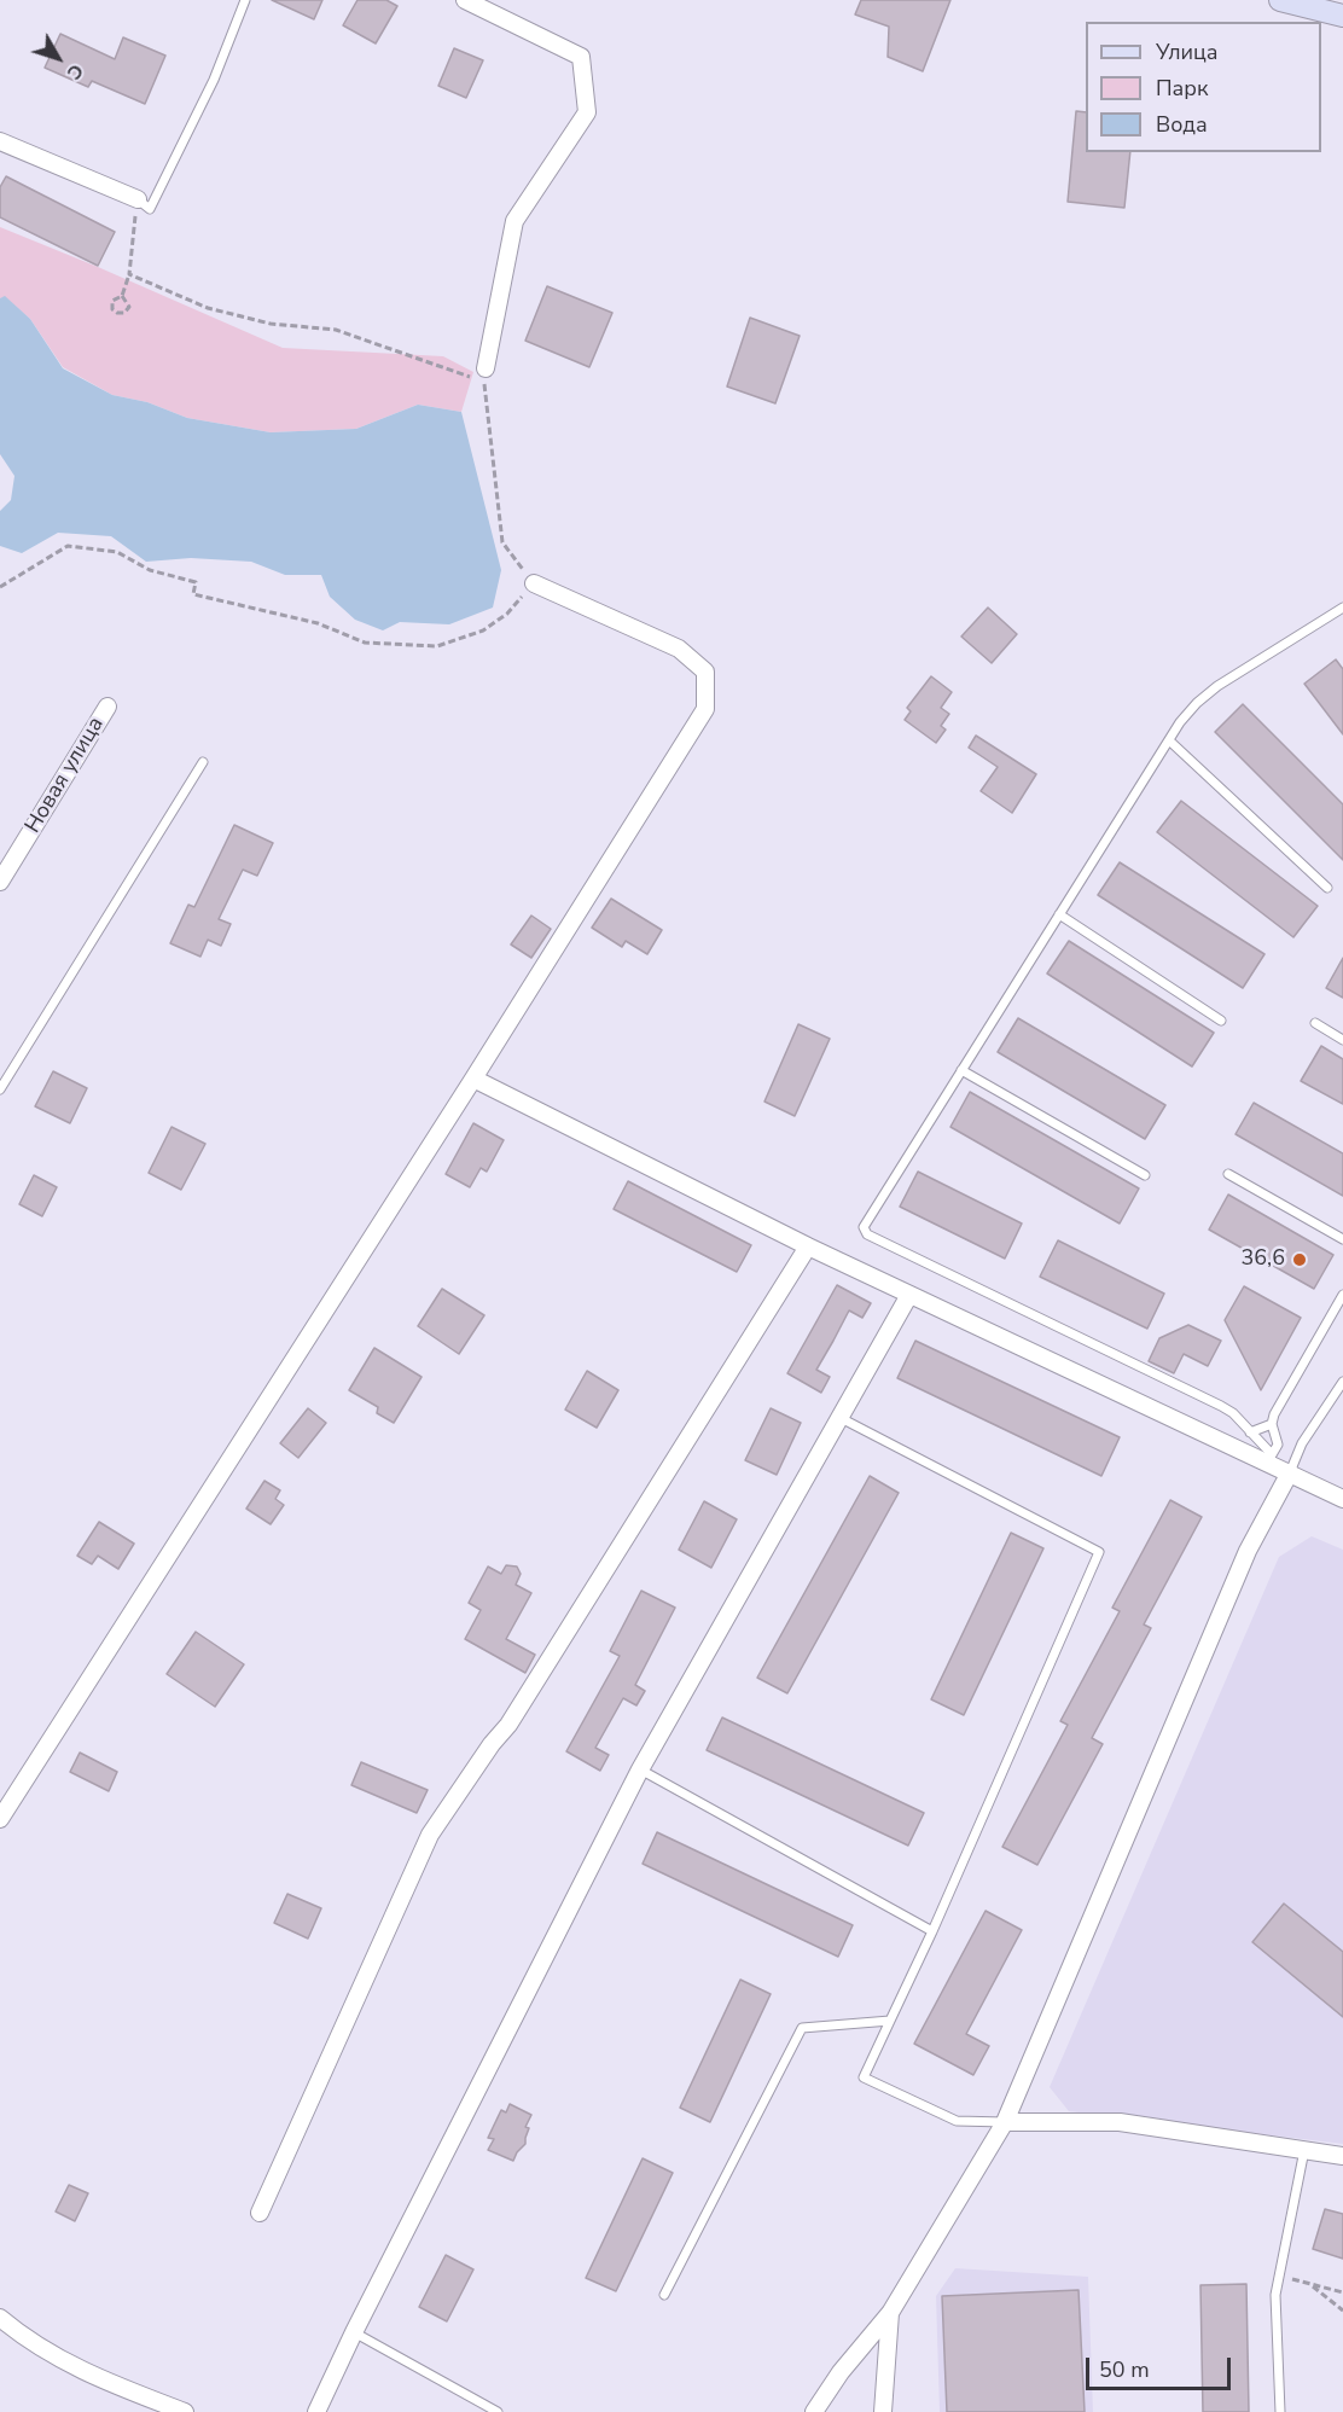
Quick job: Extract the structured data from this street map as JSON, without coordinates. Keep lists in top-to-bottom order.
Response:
{
  "streets": {
    "street": ["Новая улица"]
  },
  "places": ["36,6"],
  "legend": ["Улица", "Парк", "Вода"],
  "scale_bar": "50 m",
  "north": "bottom right"
}
